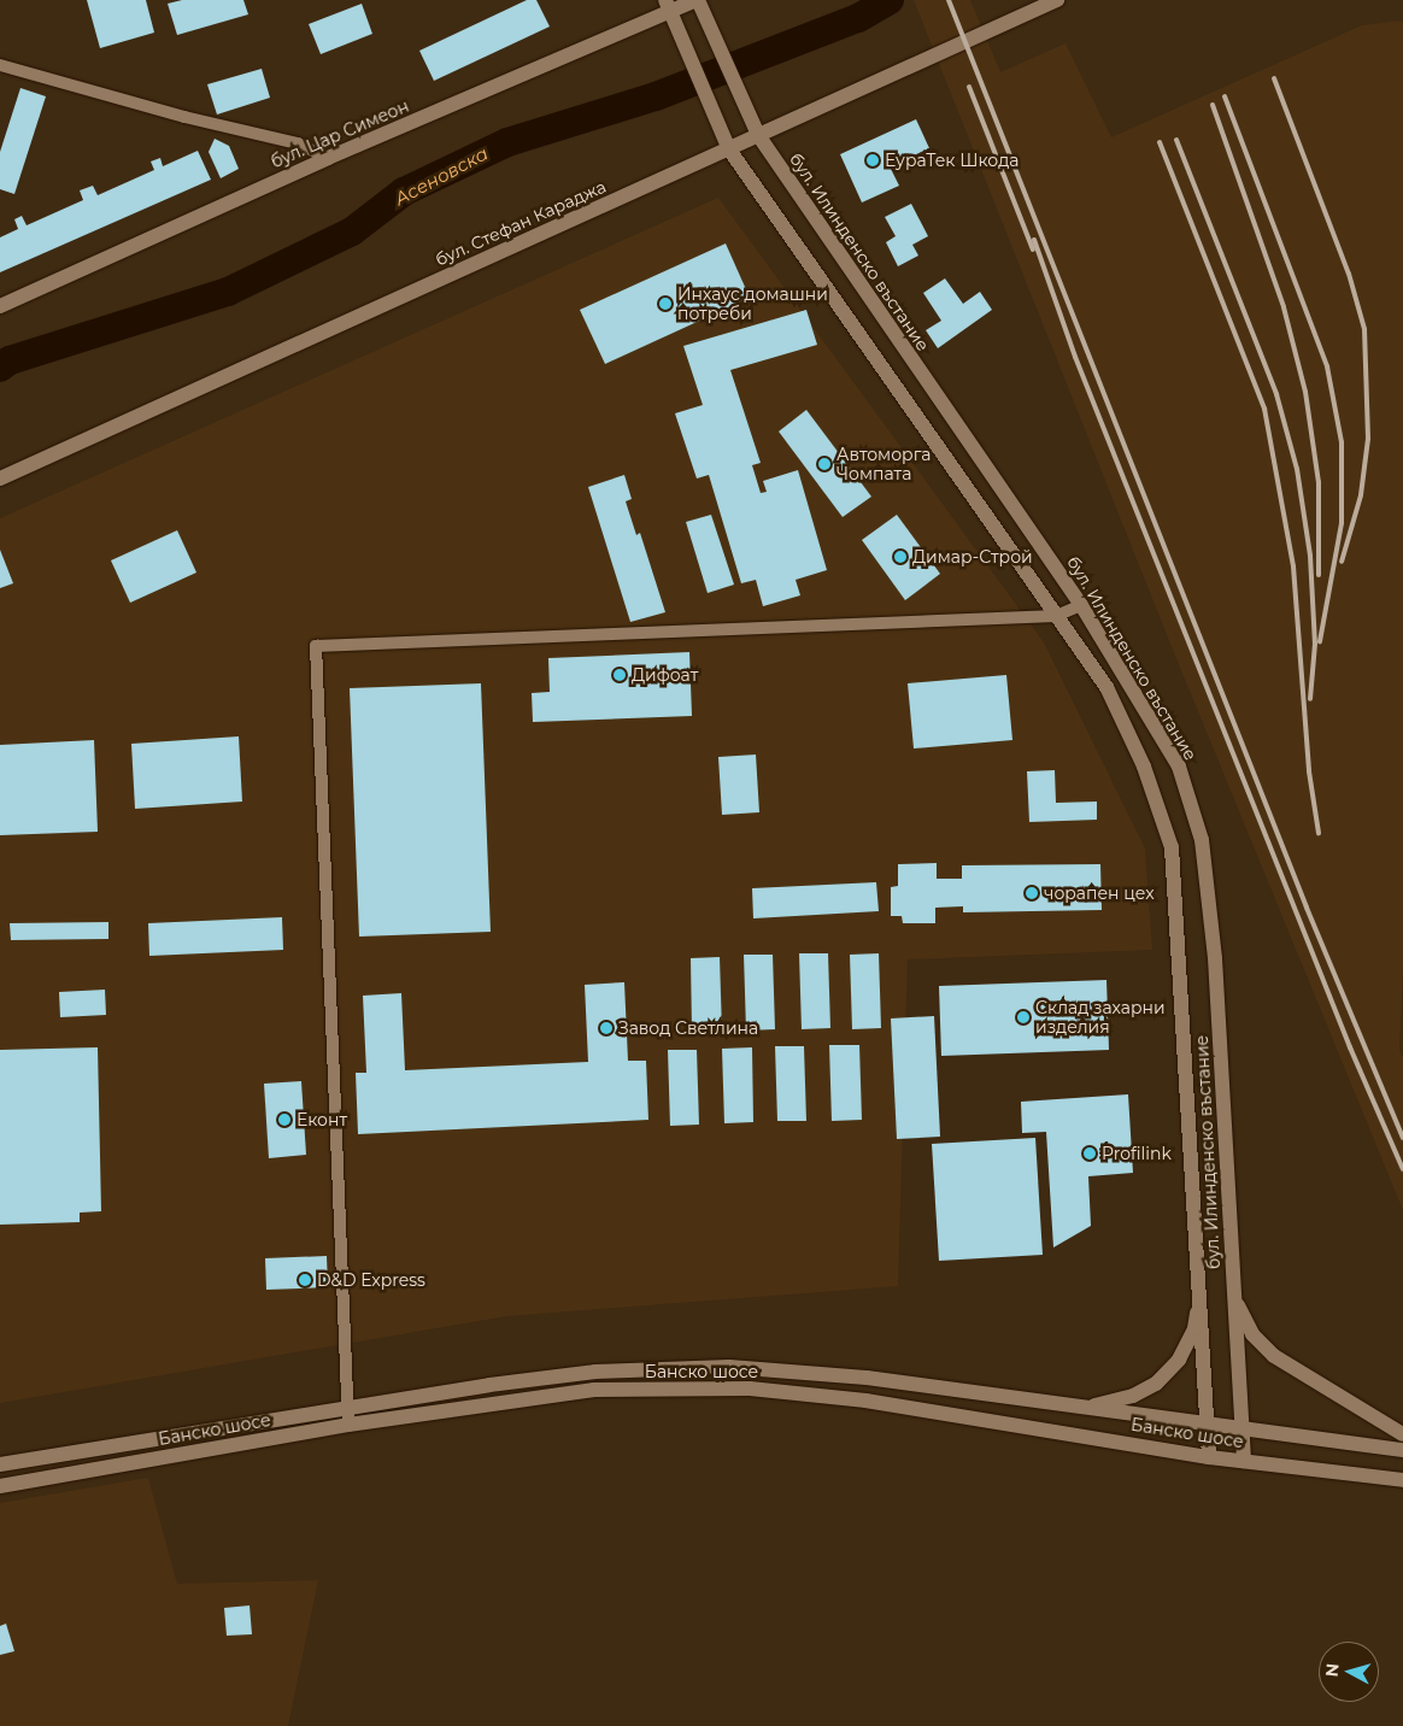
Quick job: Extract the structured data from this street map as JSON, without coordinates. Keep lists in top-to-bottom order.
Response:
{
  "streets": {
    "main road": [
      "бул. Цар Симеон",
      "бул. Стефан Караджа",
      "бул. Илинденско въстание",
      "Банско шосе"
    ]
  },
  "crossings": [
    ["бул. Цар Симеон", "бул. Илинденско въстание"],
    ["бул. Стефан Караджа", "бул. Илинденско въстание"],
    ["бул. Илинденско въстание", "Банско шосе"]
  ],
  "water": ["Асеновска"],
  "places": [
    "ЕураТек Шкода",
    "Инхаус домашни потреби",
    "Автоморга Чомпата",
    "Димар-Строй",
    "Дифоат",
    "чорапен цех",
    "Склад захарни изделия",
    "Завод Светлина",
    "Еконт",
    "Profilink",
    "D&D Express"
  ],
  "north": "left"
}
